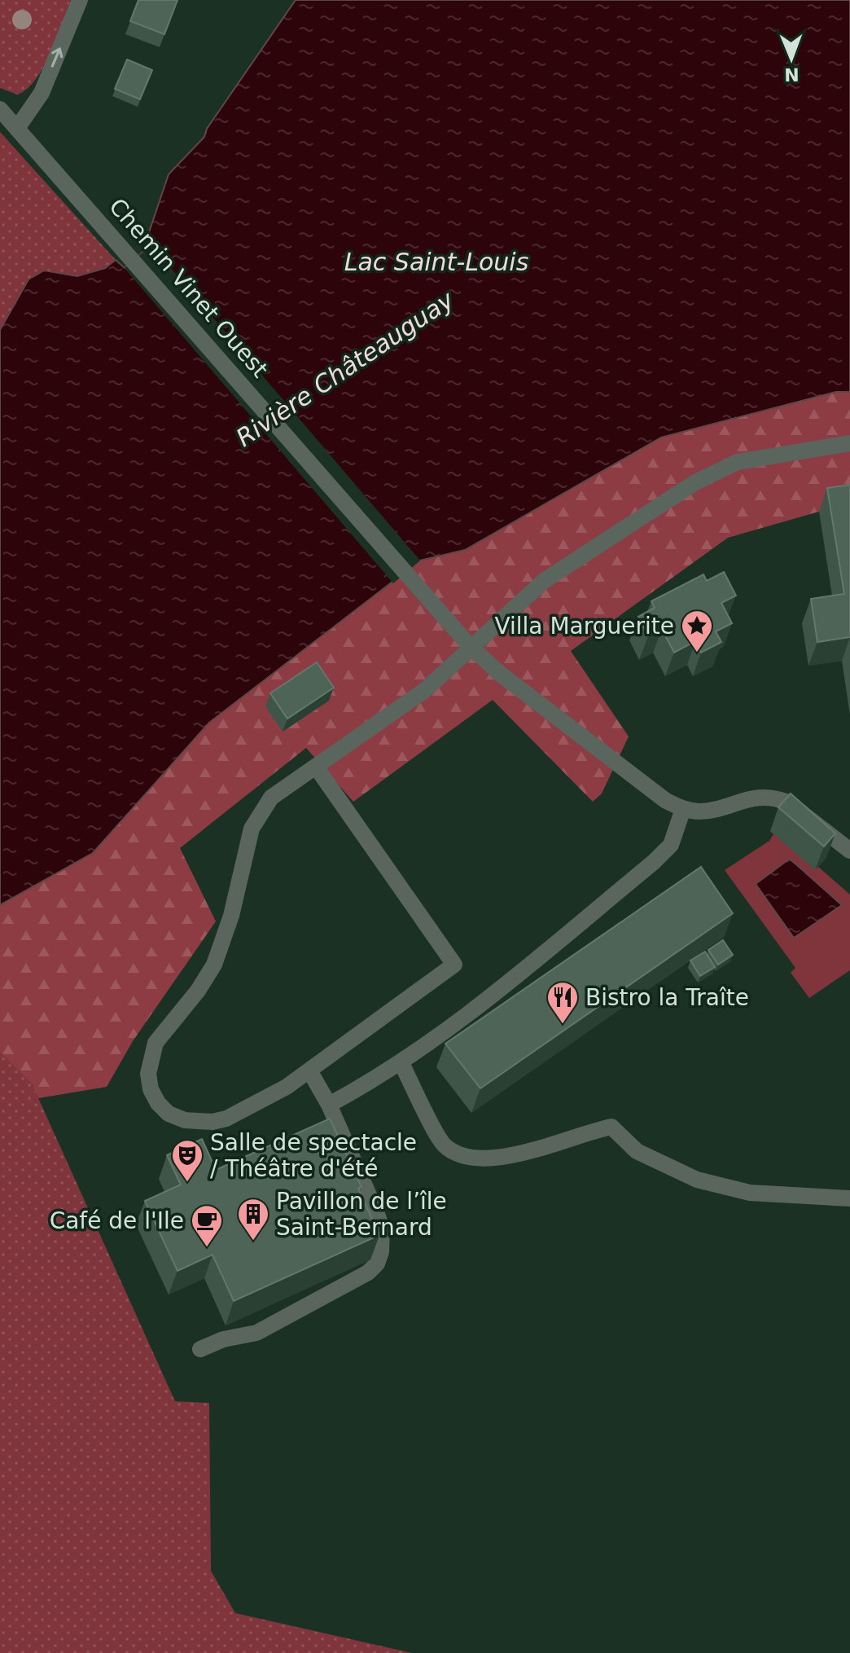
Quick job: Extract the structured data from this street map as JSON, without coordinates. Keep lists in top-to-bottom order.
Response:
{
  "streets": {
    "street": ["Chemin Vinet Ouest"]
  },
  "water": ["Lac Saint-Louis", "Rivière Châteauguay"],
  "places": {
    "place": ["Villa Marguerite"],
    "restaurant": ["Bistro la Traîte"],
    "theatre": ["Salle de spectacle / Théâtre d'été"],
    "building": ["Pavillon de l’île Saint-Bernard"],
    "cafe": ["Café de l'Ile"]
  },
  "north": "bottom"
}
